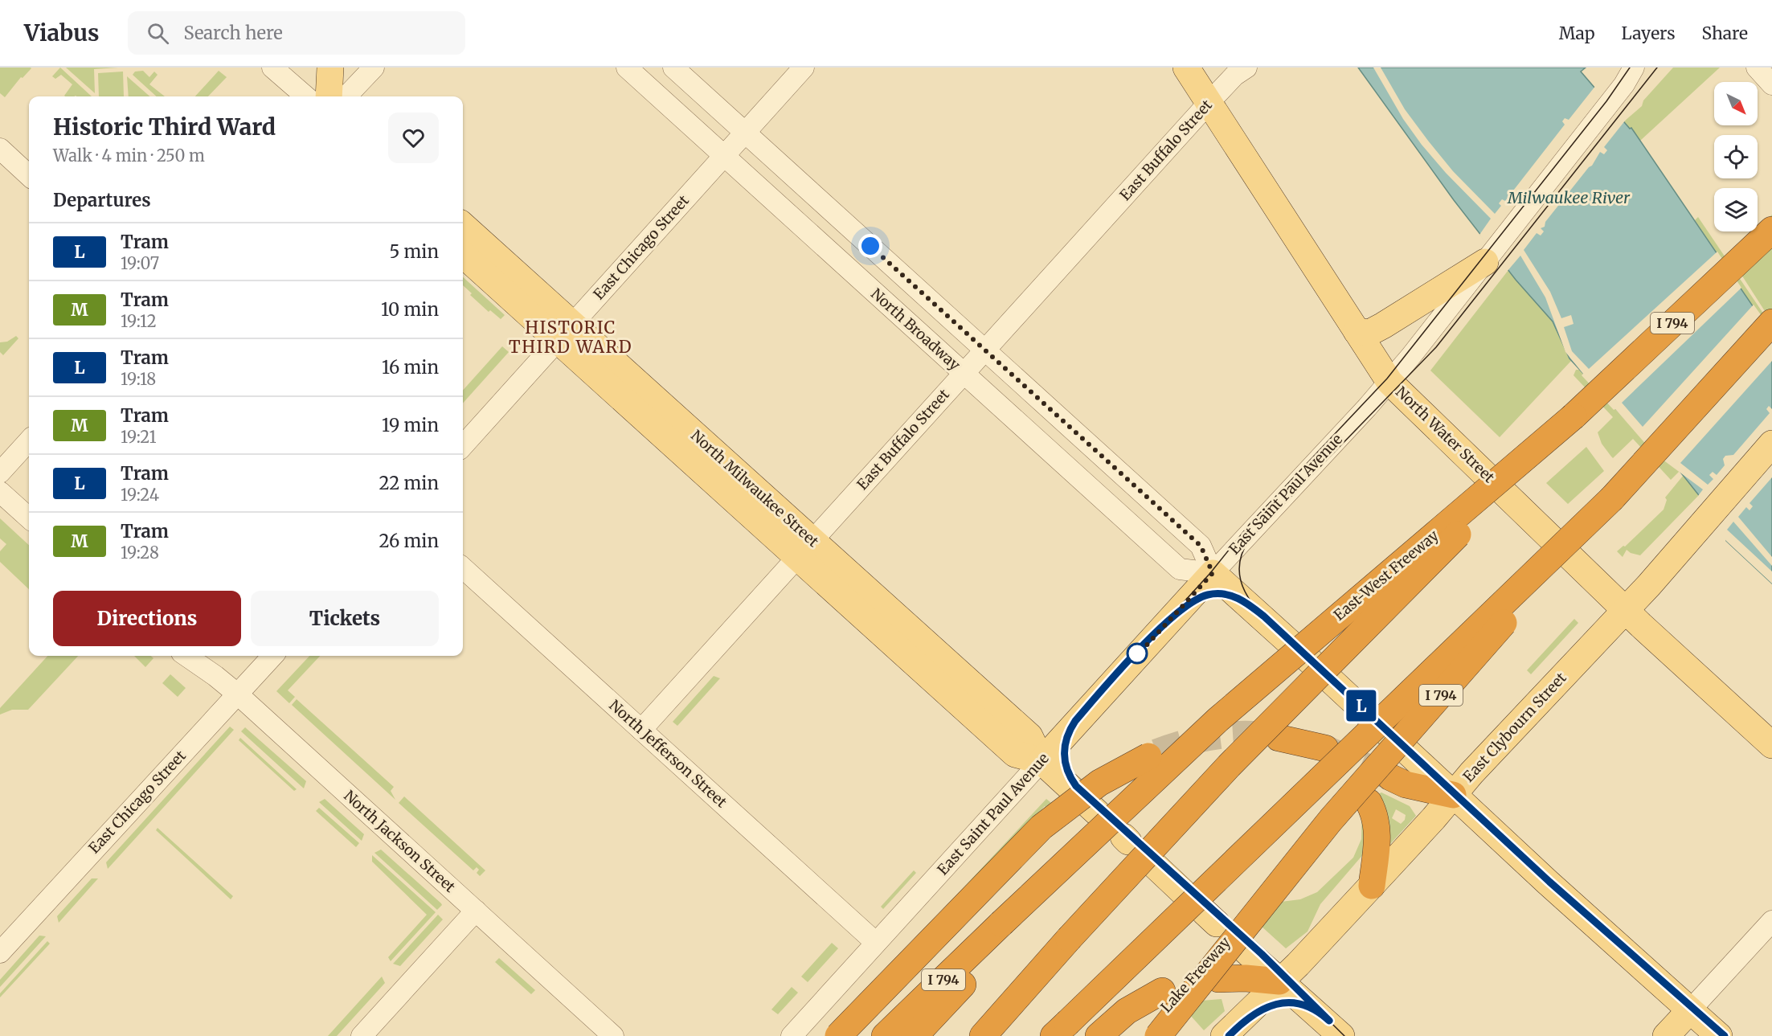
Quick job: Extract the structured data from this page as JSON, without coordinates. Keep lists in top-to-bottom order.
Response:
{
  "streets": {
    "highway": ["I 794", "East-West Freeway", "Lake Freeway"],
    "main road": [
      "North Water Street",
      "North Milwaukee Street",
      "East Saint Paul Avenue",
      "East Clybourn Street"
    ],
    "street": [
      "East Buffalo Street",
      "East Chicago Street",
      "North Broadway",
      "North Jefferson Street",
      "North Jackson Street"
    ]
  },
  "crossings": [
    ["East Buffalo Street", "North Broadway"],
    ["East Buffalo Street", "North Water Street"],
    ["East Buffalo Street", "North Milwaukee Street"],
    ["East Buffalo Street", "North Jefferson Street"],
    ["East Chicago Street", "North Broadway"],
    ["East Chicago Street", "North Milwaukee Street"],
    ["East Chicago Street", "North Jackson Street"],
    ["I 794", "East-West Freeway"],
    ["I 794", "Lake Freeway"],
    ["North Broadway", "East Saint Paul Avenue"],
    ["North Water Street", "East Saint Paul Avenue"],
    ["North Water Street", "East Clybourn Street"],
    ["North Milwaukee Street", "East Saint Paul Avenue"],
    ["East Saint Paul Avenue", "North Jefferson Street"]
  ],
  "districts": ["HISTORIC THIRD WARD"],
  "water": ["Milwaukee River"],
  "lines": ["tram line L"],
  "north": "bottom right",
  "page": {
    "header": "Viabus",
    "search": "Search here",
    "nav": ["Map", "Layers", "Share"],
    "on_map": "L",
    "heading": [
      ["Historic Third Ward", "Walk · 4 min · 250 m"],
      "Departures"
    ],
    "list": [
      {
        "mark": "L",
        "name": "Tram",
        "note": "19:07",
        "value": "5 min"
      },
      {
        "mark": "M",
        "name": "Tram",
        "note": "19:12",
        "value": "10 min"
      },
      {
        "mark": "L",
        "name": "Tram",
        "note": "19:18",
        "value": "16 min"
      },
      {
        "mark": "M",
        "name": "Tram",
        "note": "19:21",
        "value": "19 min"
      },
      {
        "mark": "L",
        "name": "Tram",
        "note": "19:24",
        "value": "22 min"
      },
      {
        "mark": "M",
        "name": "Tram",
        "note": "19:28",
        "value": "26 min"
      }
    ],
    "buttons": ["Directions", "Tickets"]
  }
}
